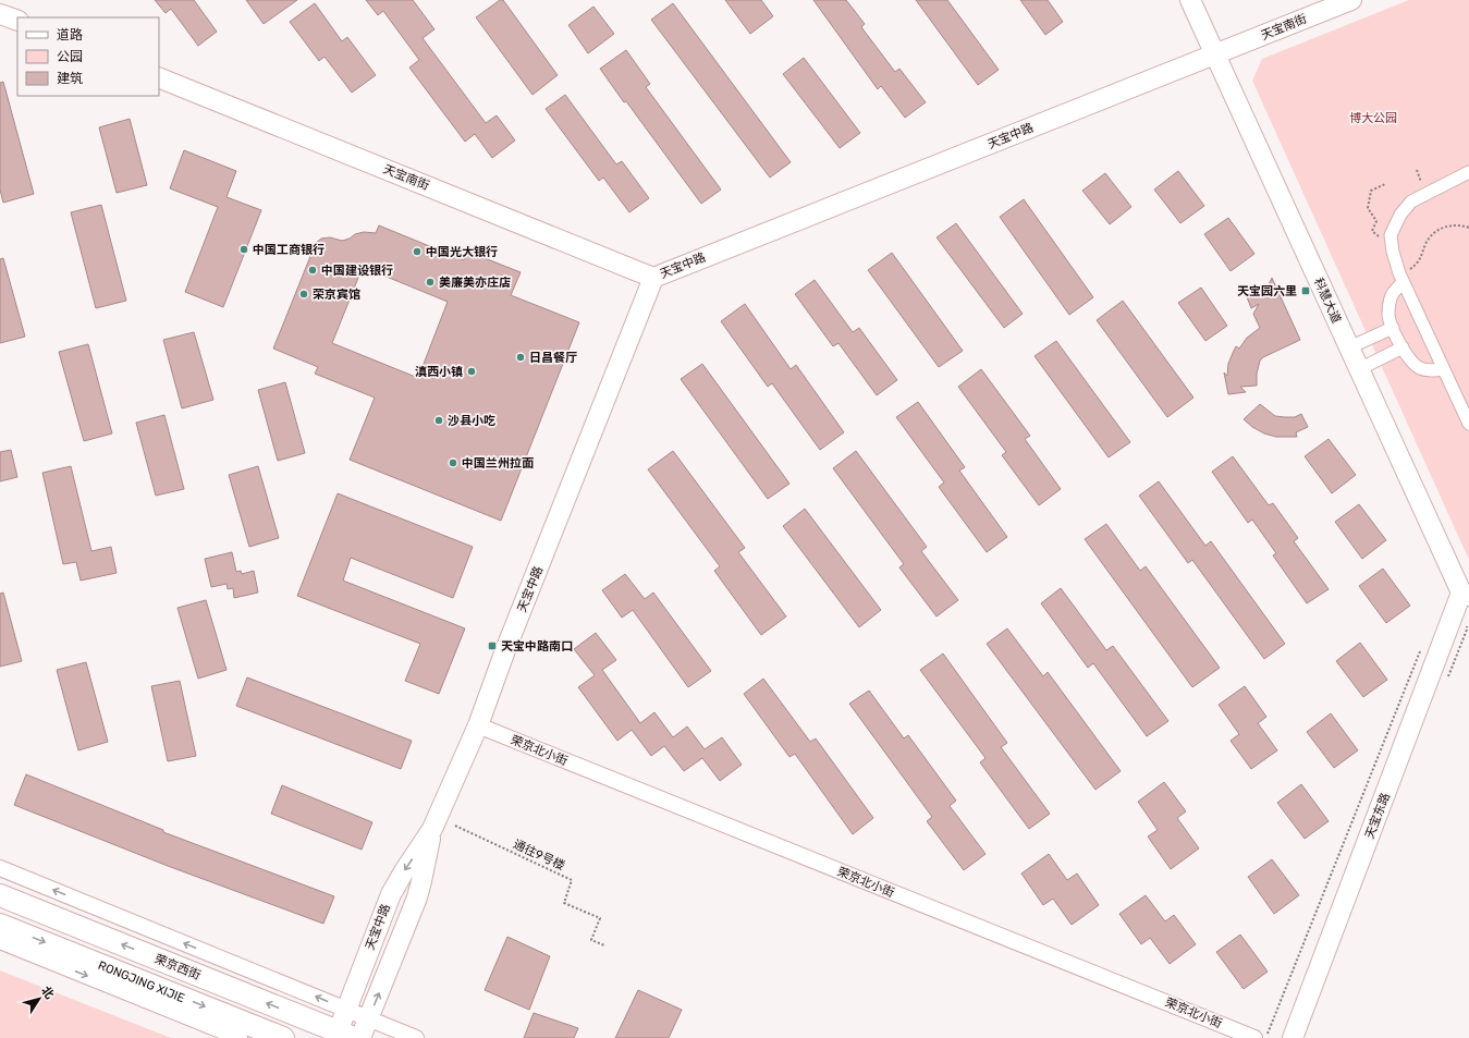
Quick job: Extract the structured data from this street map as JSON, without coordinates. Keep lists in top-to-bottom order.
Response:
{
  "streets": {
    "main road": ["荣京西街", "RONGJING XIJIE"],
    "street": [
      "天宝南街",
      "天宝中路",
      "科慧大道",
      "荣京北小街",
      "天宝东路"
    ],
    "path": ["通往9号楼"]
  },
  "crossings": [
    ["天宝南街", "天宝中路"],
    ["天宝南街", "科慧大道"],
    ["天宝中路", "科慧大道"],
    ["天宝中路", "荣京北小街"],
    ["天宝中路", "荣京西街"],
    ["科慧大道", "天宝东路"]
  ],
  "one_way": ["荣京西街", "RONGJING XIJIE"],
  "parks": ["博大公园"],
  "places": {
    "other": [
      "中国工商银行",
      "中国光大银行",
      "中国建设银行",
      "美廉美亦庄店",
      "荣京宾馆",
      "日昌餐厅",
      "滇西小镇",
      "沙县小吃",
      "中国兰州拉面"
    ],
    "transit": ["天宝园六里", "天宝中路南口"]
  },
  "legend": ["道路", "公园", "建筑"],
  "north": "top right"
}
